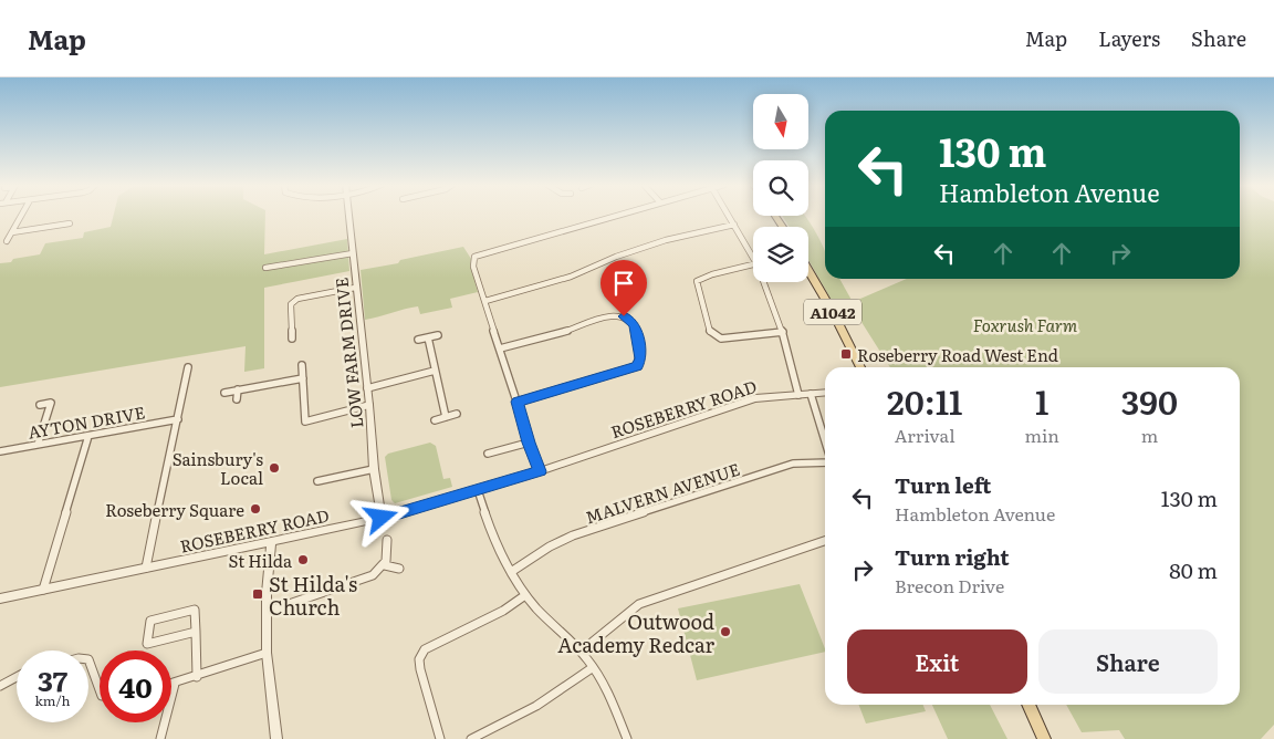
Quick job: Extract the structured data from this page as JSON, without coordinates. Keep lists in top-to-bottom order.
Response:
{
  "streets": {
    "main road": ["A1042"],
    "street": [
      "LOW FARM DRIVE",
      "ROSEBERRY ROAD",
      "AYTON DRIVE",
      "MALVERN AVENUE"
    ]
  },
  "crossings": [
    ["LOW FARM DRIVE", "ROSEBERRY ROAD"]
  ],
  "parks": ["Foxrush Farm"],
  "places": {
    "transit": ["Roseberry Road West End", "St Hilda's Church"],
    "other": [
      "Sainsbury's Local",
      "Roseberry Square",
      "St Hilda",
      "Outwood Academy Redcar"
    ]
  },
  "north": "bottom",
  "page": {
    "header": "Map",
    "nav": ["Map", "Layers", "Share"],
    "turn": ["130 m", "Hambleton Avenue"],
    "eta": [
      "20:11",
      "Arrival",
      "1",
      "min",
      "390",
      "m"
    ],
    "list": [
      {
        "name": "Turn left",
        "note": "Hambleton Avenue",
        "value": "130 m"
      },
      {
        "name": "Turn right",
        "note": "Brecon Drive",
        "value": "80 m"
      }
    ],
    "buttons": ["Exit", "Share"],
    "speed": "37 km/h",
    "limit": "40"
  }
}
